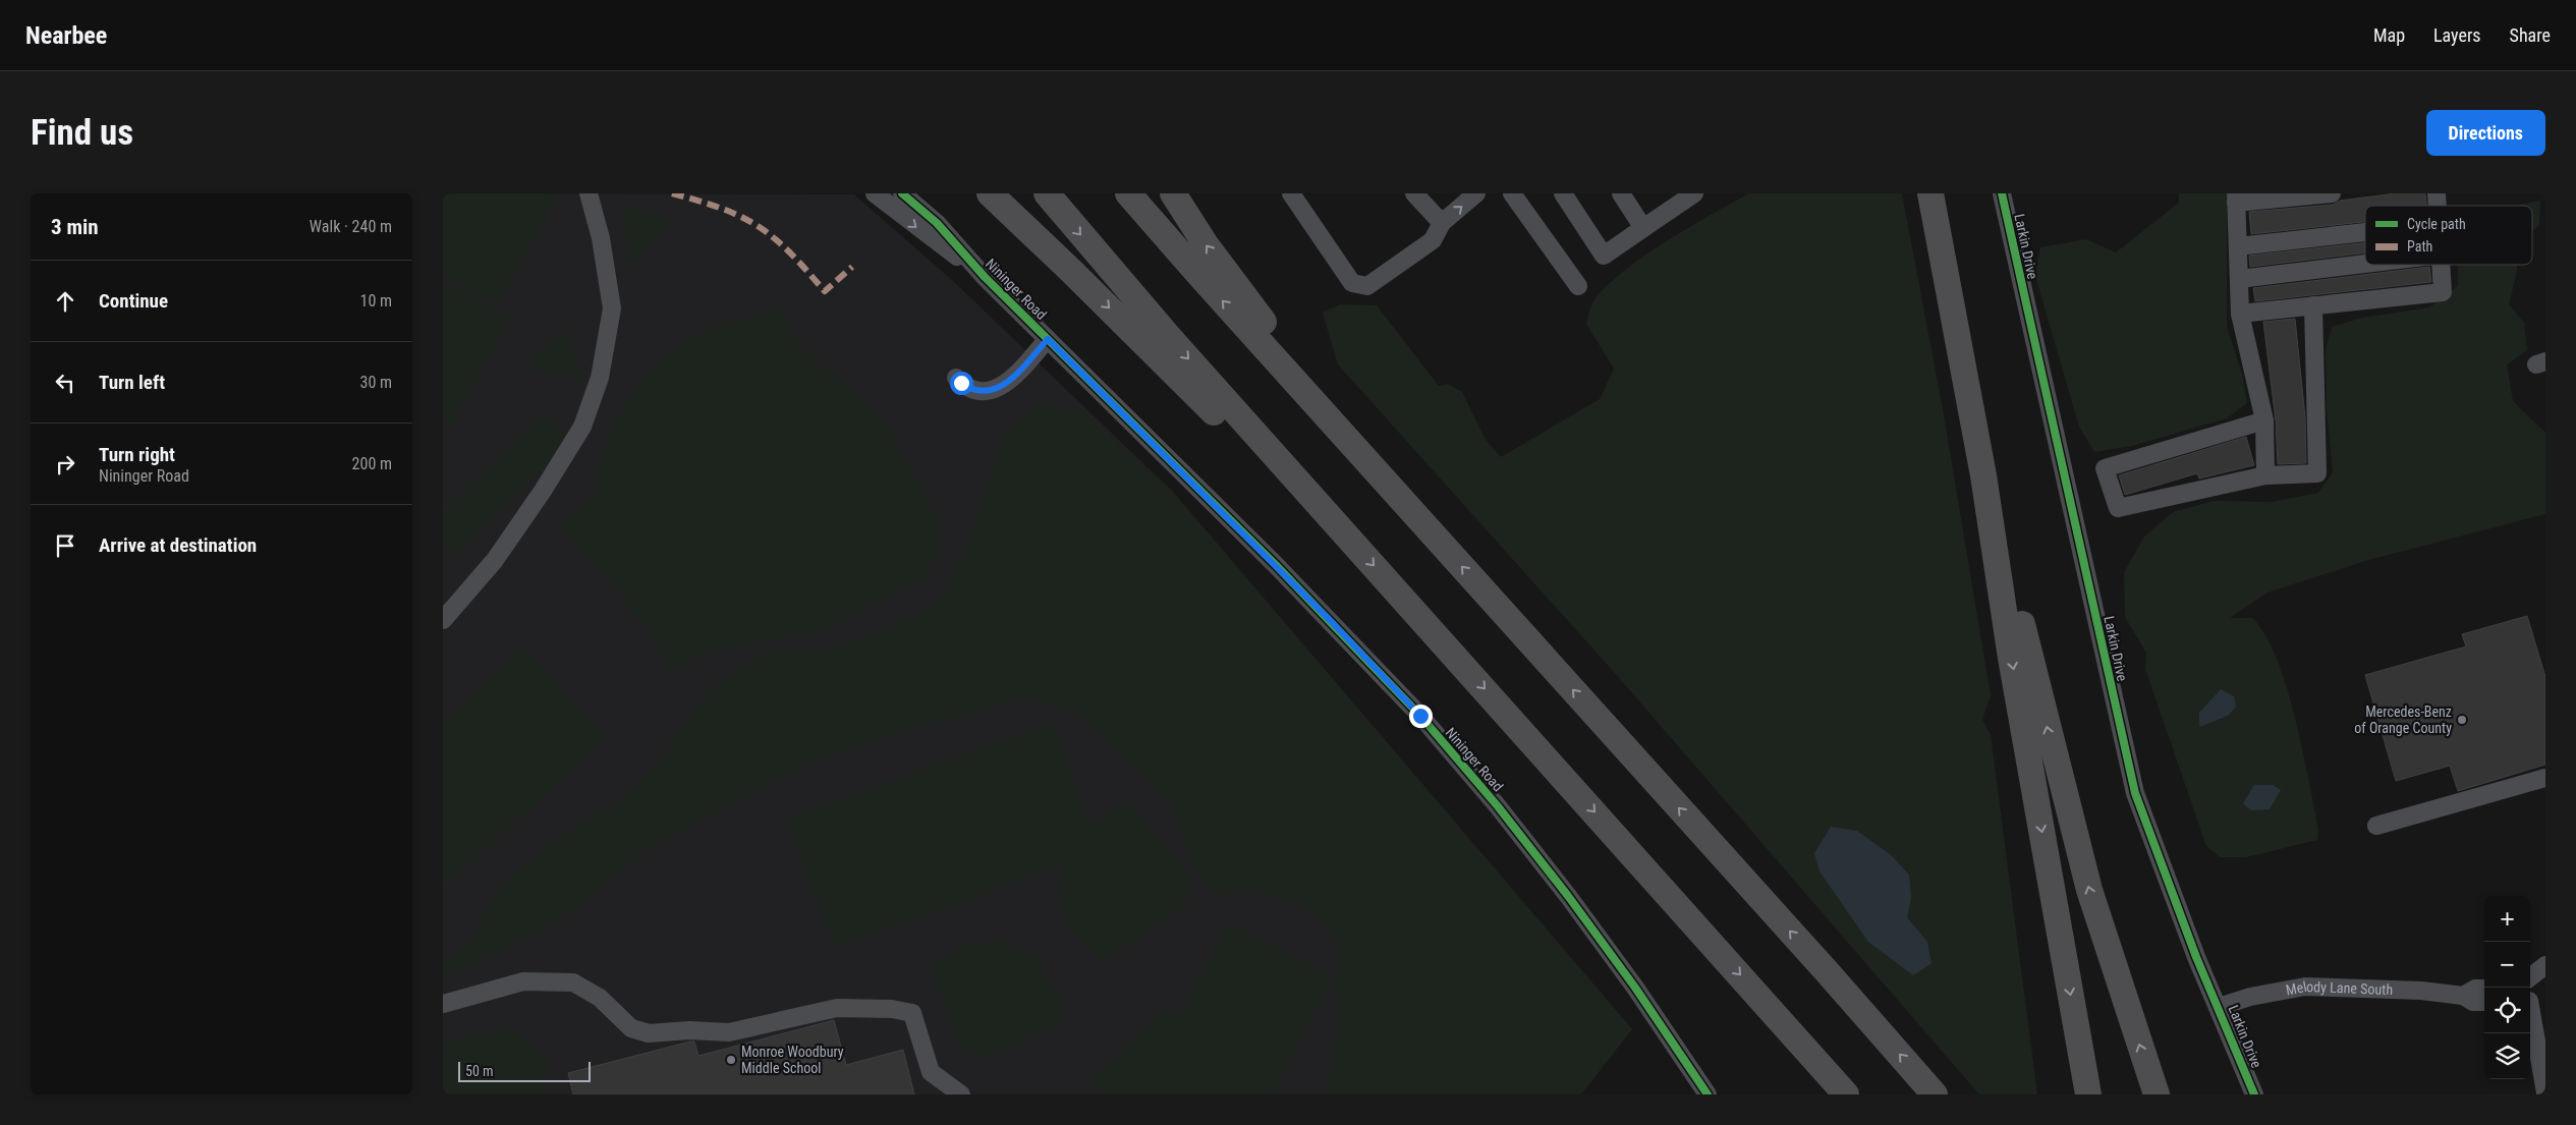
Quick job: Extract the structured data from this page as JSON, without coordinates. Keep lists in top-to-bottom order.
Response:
{
  "streets": {
    "street": ["Larkin Drive", "Nininger Road", "Melody Lane South"]
  },
  "crossings": [
    ["Larkin Drive", "Melody Lane South"]
  ],
  "places": ["Mercedes-Benz of Orange County", "Monroe Woodbury Middle School"],
  "legend": ["Cycle path", "Path"],
  "scale_bar": "50 m",
  "page": {
    "header": "Nearbee",
    "nav": ["Map", "Layers", "Share"],
    "buttons": "Directions",
    "title": "Find us",
    "heading": ["3 min", "Walk · 240 m"],
    "list": [
      ["Continue", "10 m"],
      ["Turn left", "30 m"],
      ["Turn right", "Nininger Road", "200 m"],
      "Arrive at destination"
    ],
    "map_buttons": ["+", "−"],
    "scale": "50 m"
  }
}
